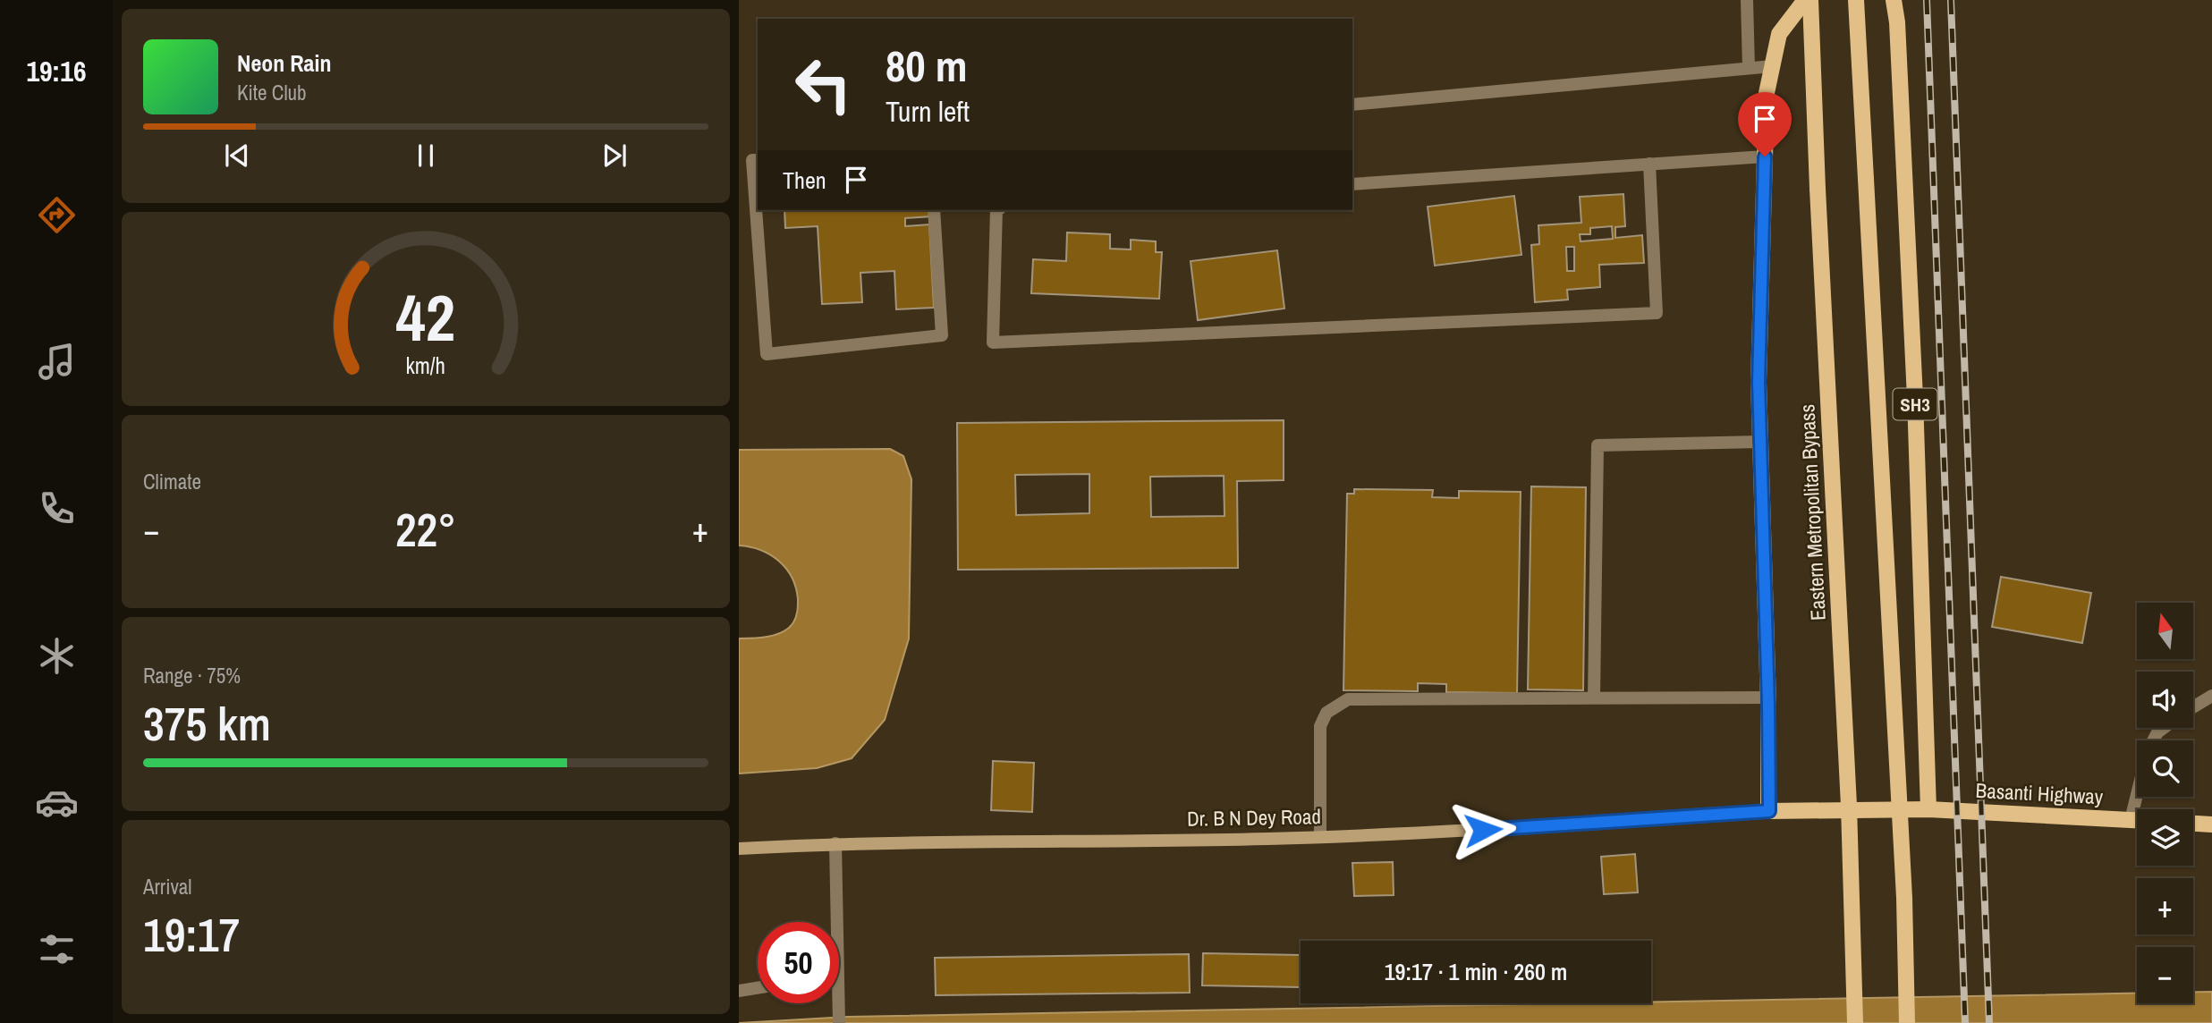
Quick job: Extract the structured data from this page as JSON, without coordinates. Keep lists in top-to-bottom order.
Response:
{
  "streets": {
    "main road": [
      "SH3",
      "Eastern Metropolitan Bypass",
      "Basanti Highway",
      "Dr. B N Dey Road"
    ]
  },
  "crossings": [
    ["SH3", "Basanti Highway"],
    ["Basanti Highway", "Dr. B N Dey Road"]
  ],
  "north": "top",
  "page": {
    "tabs": "19:16",
    "turn": ["80 m", "Turn left"],
    "song": ["Neon Rain", "Kite Club"],
    "then": "Then",
    "tile": [
      "Climate",
      ["Range · 75%", "375 km"],
      ["Arrival", "19:17"]
    ],
    "heat": ["−", "22°", "+"],
    "map_buttons": ["+", "−"],
    "limit": "50",
    "trip": "19:17 · 1 min · 260 m",
    "gauge": ["42", "km/h"]
  }
}
